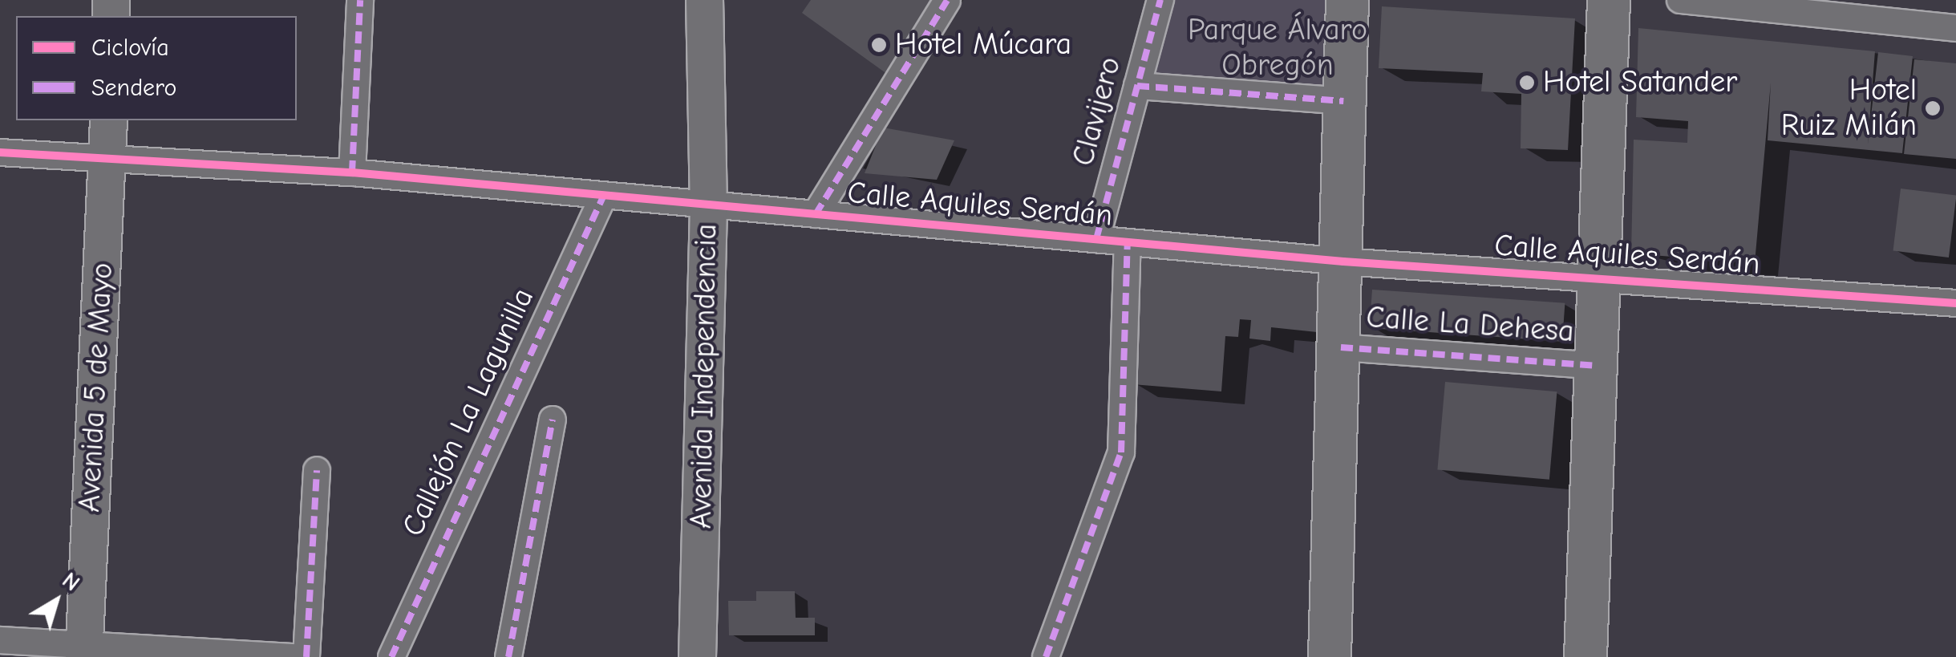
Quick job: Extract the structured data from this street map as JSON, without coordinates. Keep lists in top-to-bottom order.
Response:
{
  "streets": {
    "street": [
      "Clavijero",
      "Calle Aquiles Serdán",
      "Calle La Dehesa",
      "Avenida Independencia",
      "Avenida 5 de Mayo",
      "Callejón La Lagunilla"
    ]
  },
  "crossings": [
    ["Clavijero", "Calle Aquiles Serdán"],
    ["Calle Aquiles Serdán", "Avenida Independencia"],
    ["Calle Aquiles Serdán", "Avenida 5 de Mayo"],
    ["Calle Aquiles Serdán", "Callejón La Lagunilla"]
  ],
  "parks": ["Parque Álvaro Obregón"],
  "places": ["Hotel Múcara", "Hotel Satander", "Hotel Ruiz Milán"],
  "legend": ["Ciclovía", "Sendero"],
  "north": "top right"
}
